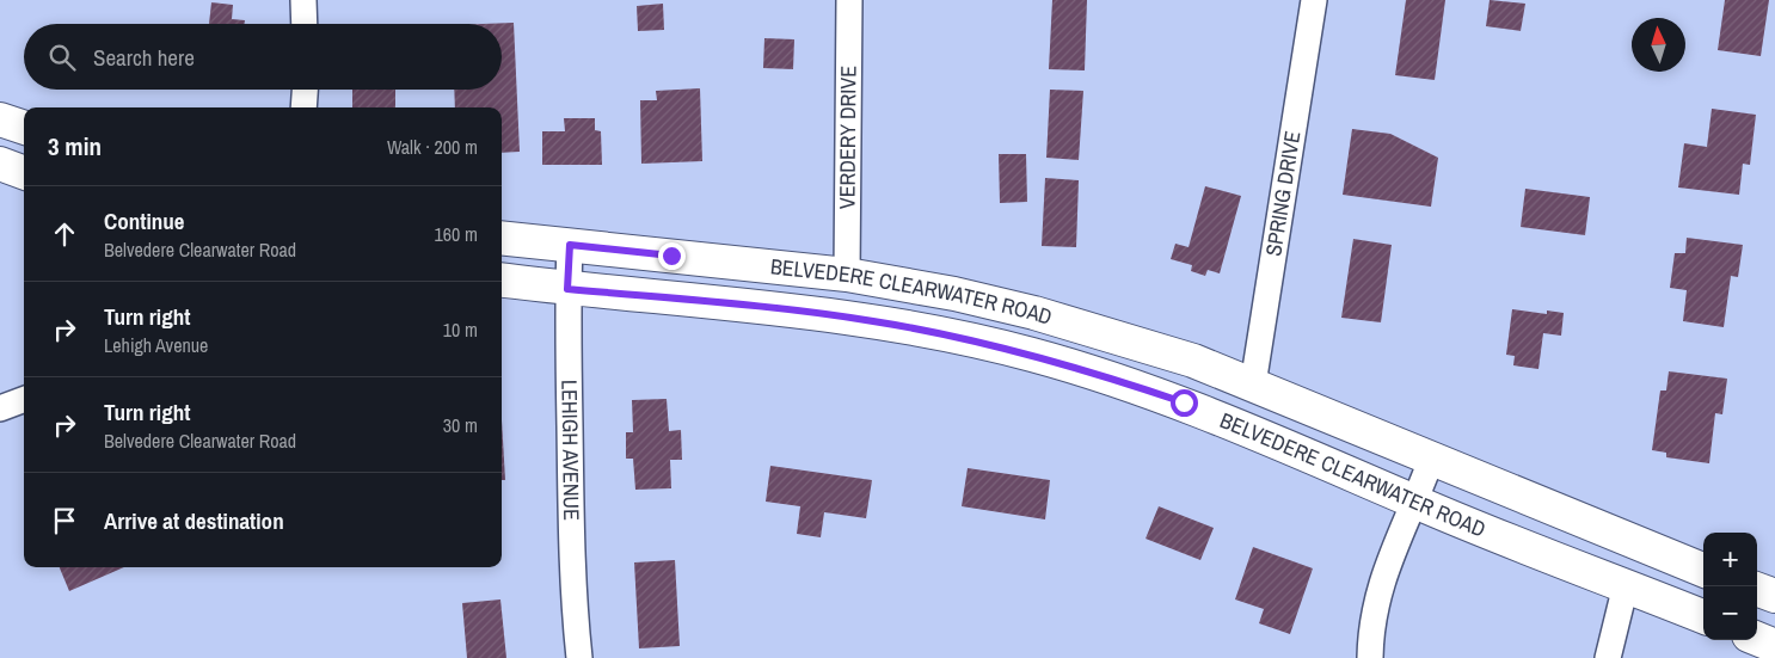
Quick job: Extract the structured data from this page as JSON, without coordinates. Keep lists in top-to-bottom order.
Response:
{
  "streets": {
    "main road": ["BELVEDERE CLEARWATER ROAD"],
    "street": ["VERDERY DRIVE", "SPRING DRIVE", "LEHIGH AVENUE"]
  },
  "crossings": [
    ["VERDERY DRIVE", "BELVEDERE CLEARWATER ROAD"],
    ["SPRING DRIVE", "BELVEDERE CLEARWATER ROAD"],
    ["BELVEDERE CLEARWATER ROAD", "LEHIGH AVENUE"]
  ],
  "north": "top",
  "page": {
    "search": "Search here",
    "heading": ["3 min", "Walk · 200 m"],
    "list": [
      ["Continue", "Belvedere Clearwater Road", "160 m"],
      ["Turn right", "Lehigh Avenue", "10 m"],
      ["Turn right", "Belvedere Clearwater Road", "30 m"],
      "Arrive at destination"
    ],
    "map_buttons": ["+", "−"]
  }
}
